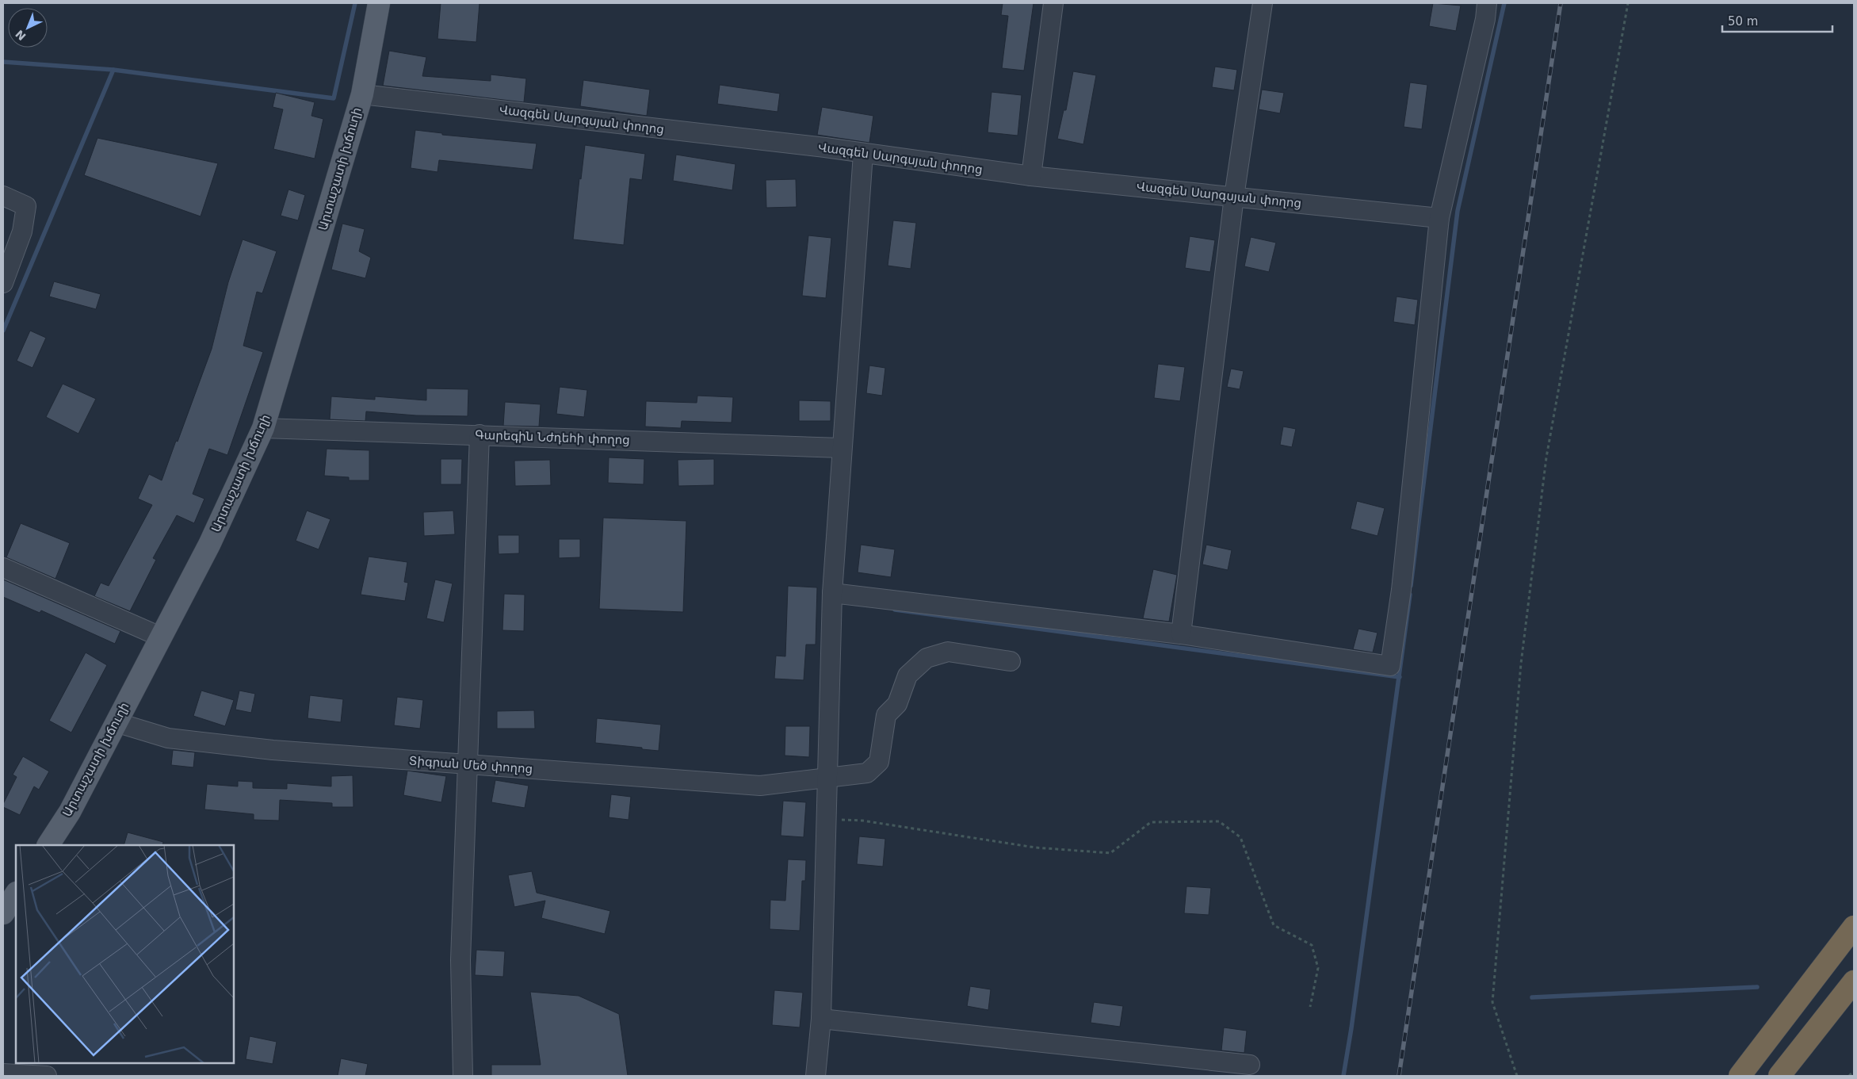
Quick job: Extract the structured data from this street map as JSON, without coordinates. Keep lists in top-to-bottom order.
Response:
{
  "streets": {
    "main road": ["Արտաշատի խճուղի"],
    "street": ["Վազգեն Սարգսյան փողոց", "Գարեգին Նժդեհի փողոց", "Տիգրան Մեծ փողոց"]
  },
  "crossings": [
    ["Վազգեն Սարգսյան փողոց", "Արտաշատի խճուղի"],
    ["Արտաշատի խճուղի", "Գարեգին Նժդեհի փողոց"],
    ["Արտաշատի խճուղի", "Տիգրան Մեծ փողոց"]
  ],
  "scale_bar": "50 m",
  "north": "bottom left"
}
